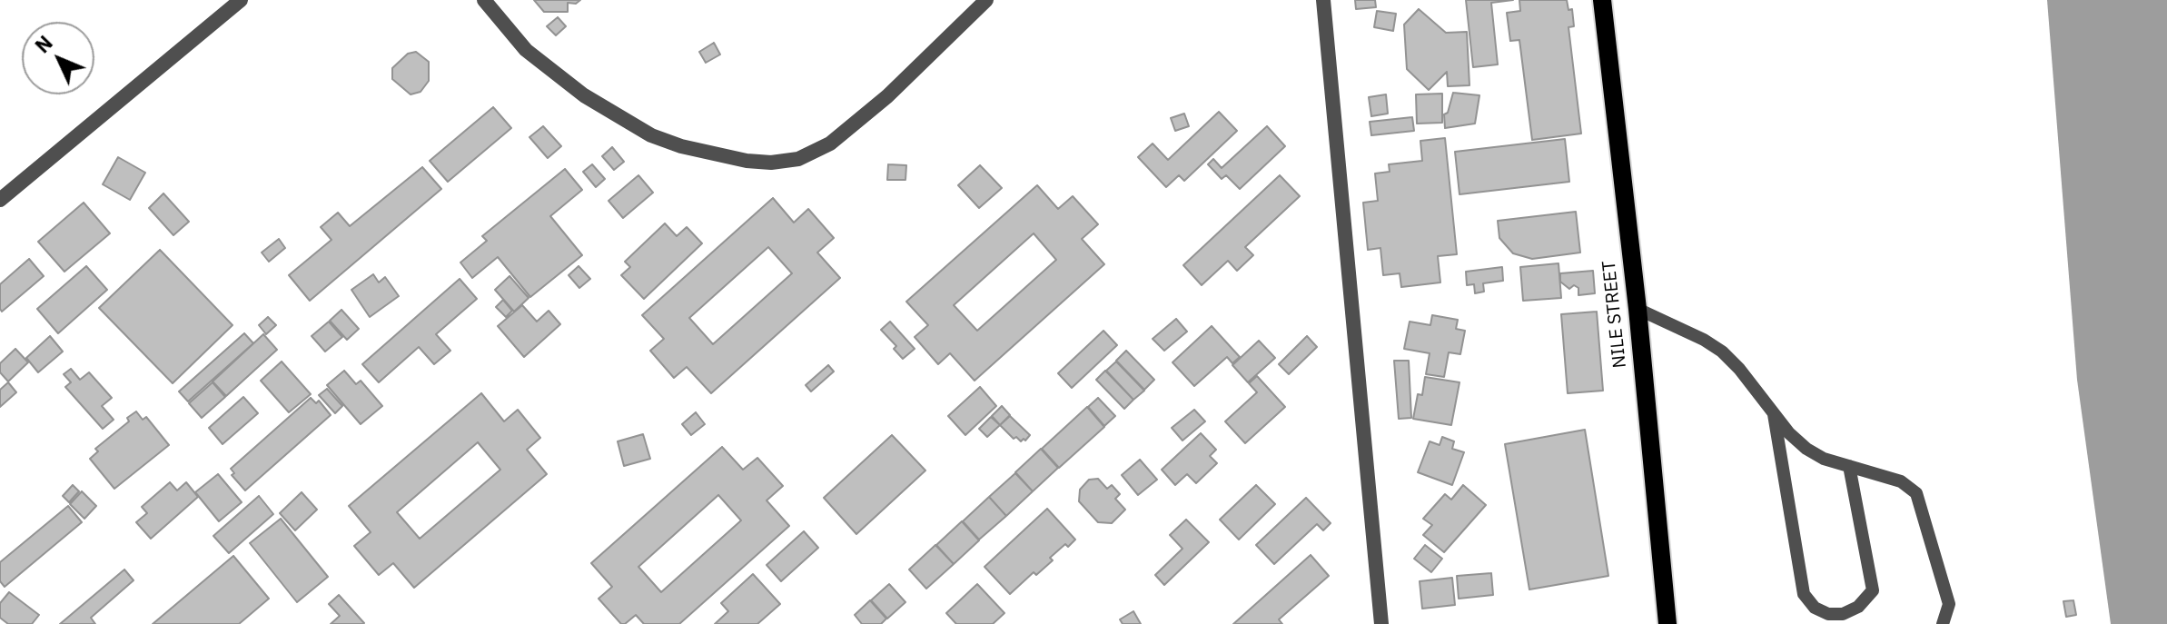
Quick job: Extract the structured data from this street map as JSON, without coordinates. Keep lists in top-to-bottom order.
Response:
{
  "streets": {
    "main road": ["NILE STREET"]
  },
  "north": "top left"
}
